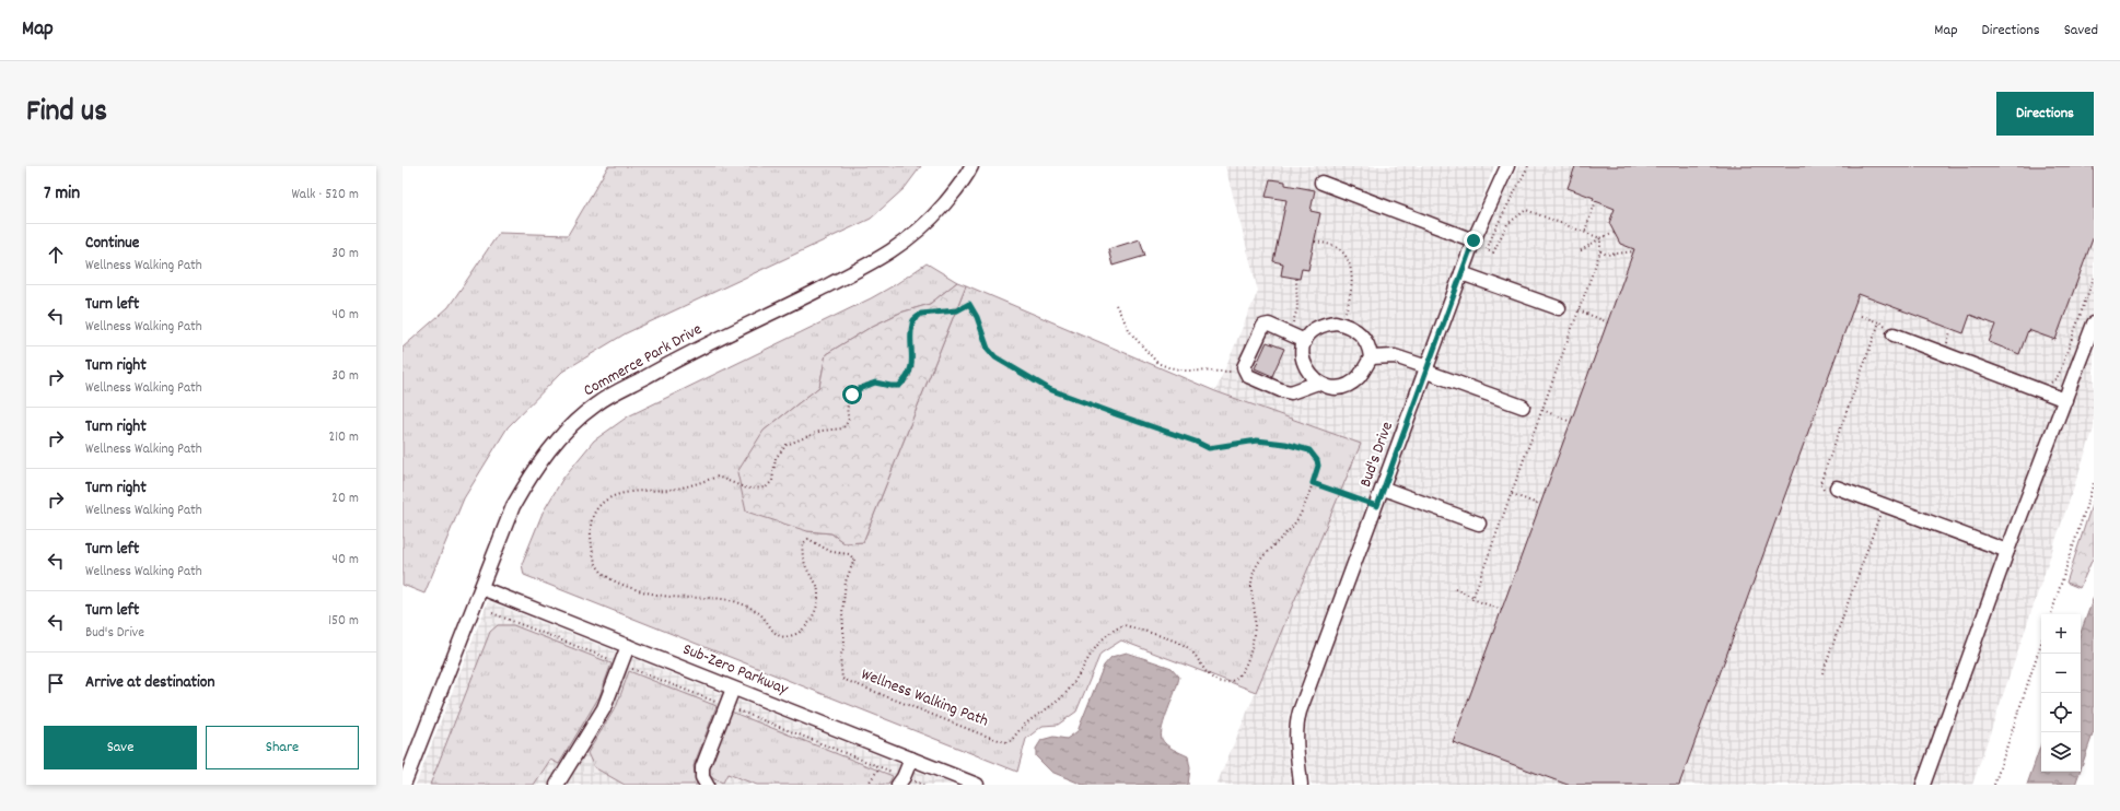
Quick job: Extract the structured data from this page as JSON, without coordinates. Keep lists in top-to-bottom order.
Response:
{
  "streets": {
    "street": ["Commerce Park Drive", "Bud's Drive", "Sub-Zero Parkway"],
    "path": ["Wellness Walking Path"]
  },
  "crossings": [
    ["Commerce Park Drive", "Sub-Zero Parkway"]
  ],
  "page": {
    "header": "Map",
    "nav": ["Map", "Directions", "Saved"],
    "title": "Find us",
    "buttons": [
      "Directions",
      ["Save", "Share"]
    ],
    "heading": ["7 min", "Walk · 520 m"],
    "list": [
      ["Continue", "Wellness Walking Path", "30 m"],
      ["Turn left", "Wellness Walking Path", "40 m"],
      ["Turn right", "Wellness Walking Path", "30 m"],
      ["Turn right", "Wellness Walking Path", "210 m"],
      ["Turn right", "Wellness Walking Path", "20 m"],
      ["Turn left", "Wellness Walking Path", "40 m"],
      ["Turn left", "Bud's Drive", "150 m"],
      "Arrive at destination"
    ],
    "map_buttons": ["+", "−"]
  }
}
